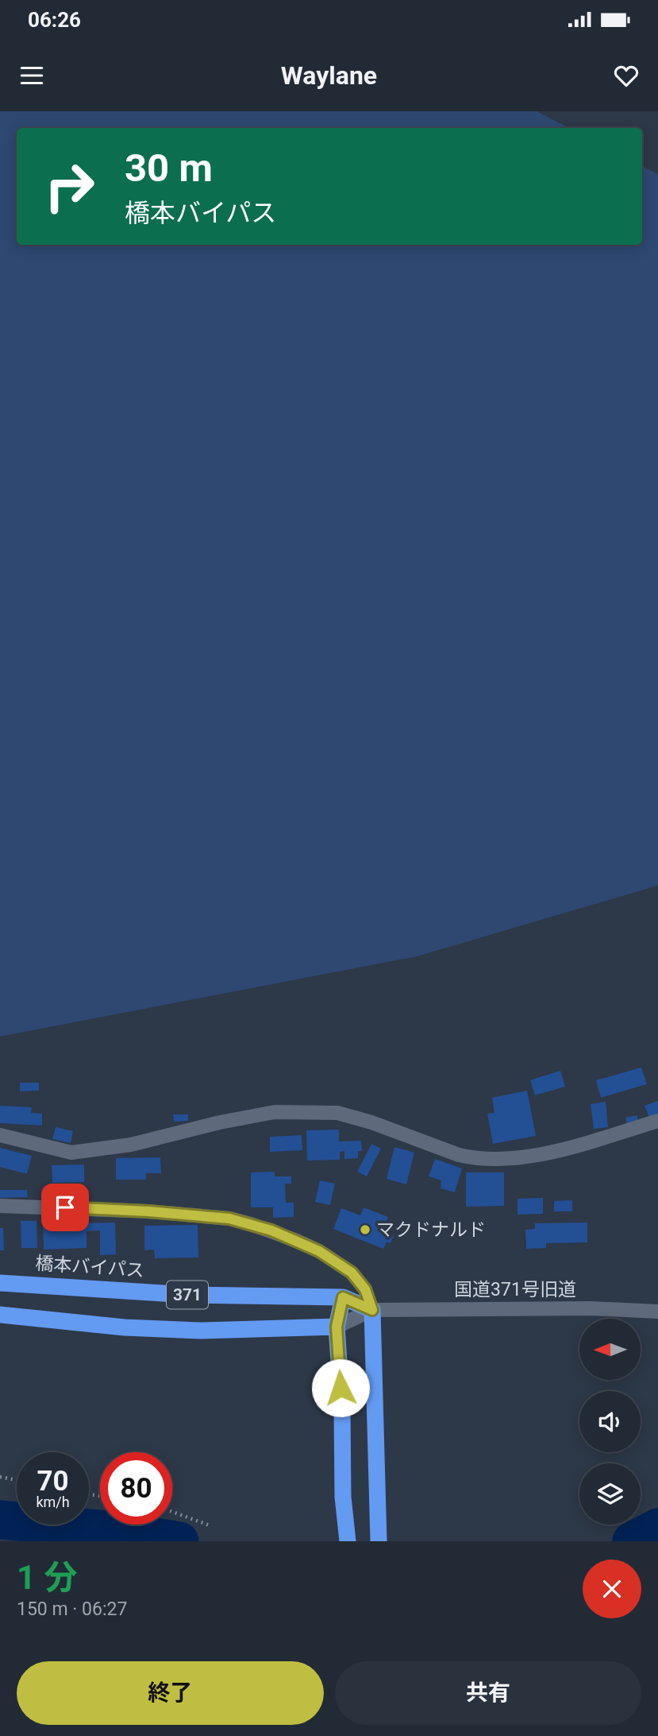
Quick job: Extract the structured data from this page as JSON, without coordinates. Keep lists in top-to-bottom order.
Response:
{
  "streets": {
    "highway": ["橋本バイパス", "371"],
    "street": ["国道371号旧道"]
  },
  "crossings": [
    ["橋本バイパス", "国道371号旧道"]
  ],
  "places": ["マクドナルド"],
  "north": "left",
  "page": {
    "status": "06:26",
    "header": "Waylane",
    "turn": ["30 m", "橋本バイパス"],
    "speed": "70 km/h",
    "limit": "80",
    "heading": ["1 分", "150 m · 06:27"],
    "buttons": ["終了", "共有"]
  }
}
